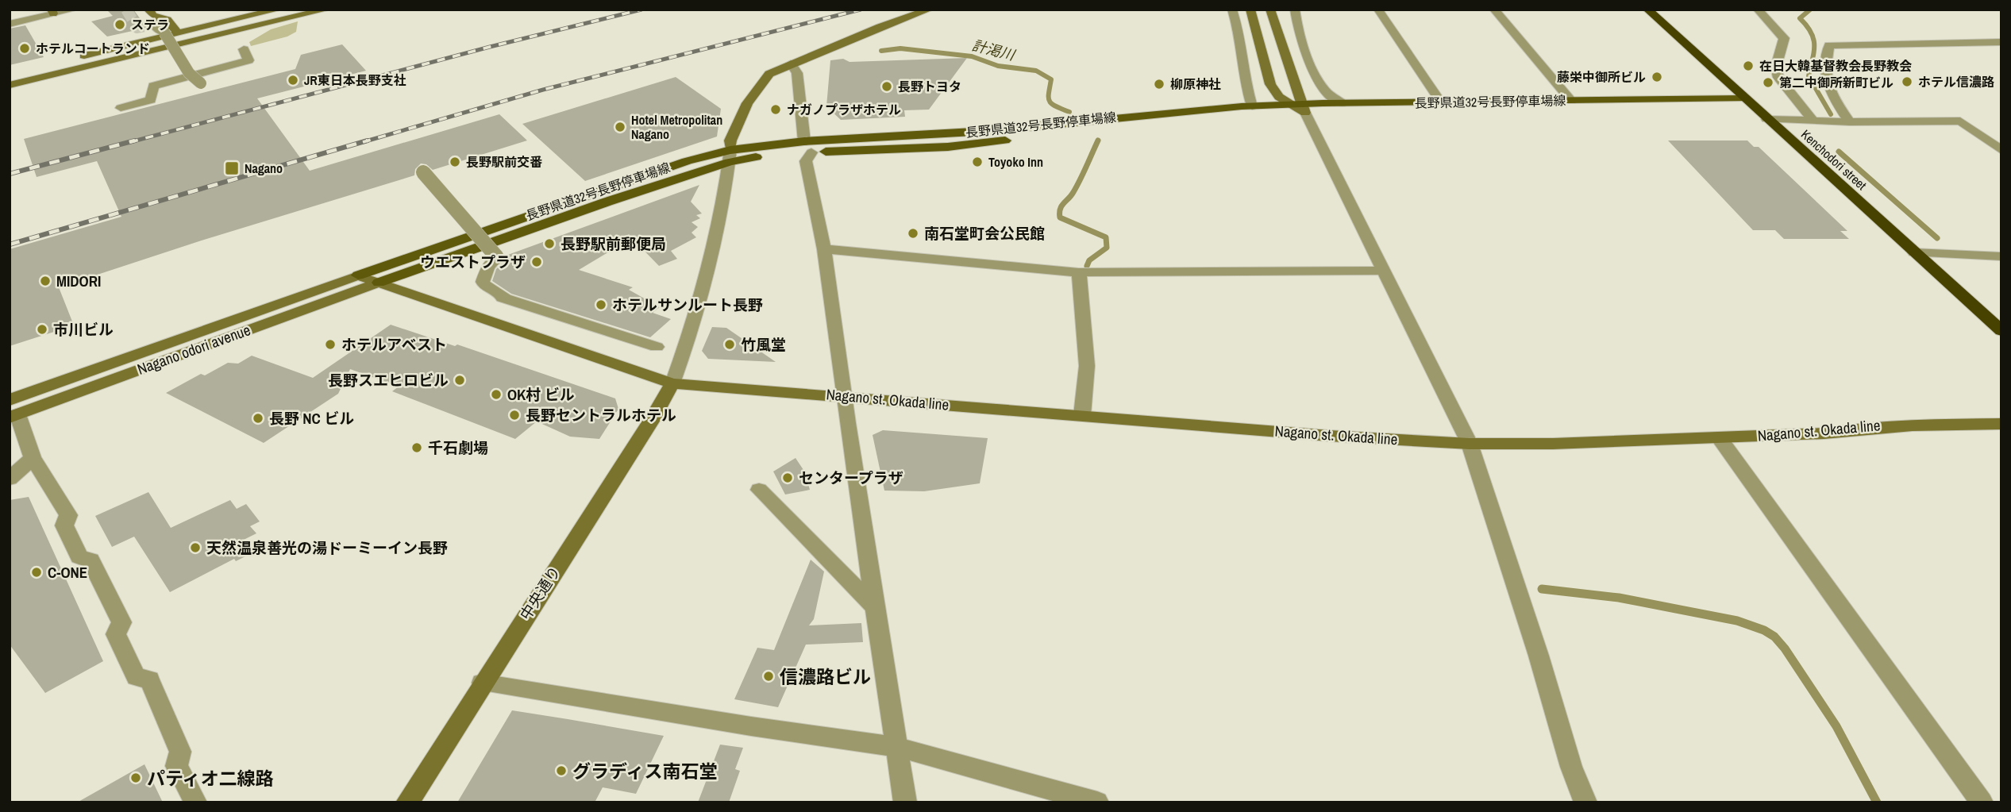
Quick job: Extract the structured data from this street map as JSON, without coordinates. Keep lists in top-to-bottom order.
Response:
{
  "streets": {
    "highway": ["Kenchodori street"],
    "main road": ["長野県道32号長野停車場線"],
    "street": ["Nagano odori avenue", "Nagano st. Okada line", "中央通り"]
  },
  "crossings": [
    ["長野県道32号長野停車場線", "Kenchodori street"],
    ["長野県道32号長野停車場線", "Nagano odori avenue"],
    ["長野県道32号長野停車場線", "Nagano st. Okada line"],
    ["Nagano odori avenue", "Nagano st. Okada line"],
    ["Nagano st. Okada line", "中央通り"]
  ],
  "water": ["計渇川"],
  "places": {
    "other": [
      "ステラ",
      "ホテルコートランド",
      "在日大韓基督教会長野教会",
      "藤栄中御所ビル",
      "JR東日本長野支社",
      "ホテル信濃路",
      "第二中御所新町ビル",
      "柳原神社",
      "長野トヨタ",
      "ナガノプラザホテル",
      "Hotel Metropolitan Nagano",
      "長野駅前交番",
      "Toyoko Inn",
      "南石堂町会公民館",
      "長野駅前郵便局",
      "ウエストプラザ",
      "MIDORI",
      "ホテルサンルート長野",
      "市川ビル",
      "ホテルアベスト",
      "竹風堂",
      "長野スエヒロビル",
      "OK村 ビル",
      "長野セントラルホテル",
      "長野 NC ビル",
      "千石劇場",
      "センタープラザ",
      "天然温泉善光の湯ドーミーイン長野",
      "C-ONE",
      "信濃路ビル",
      "グラディス南石堂",
      "パティオ二線路"
    ],
    "transit": ["Nagano"]
  }
}
